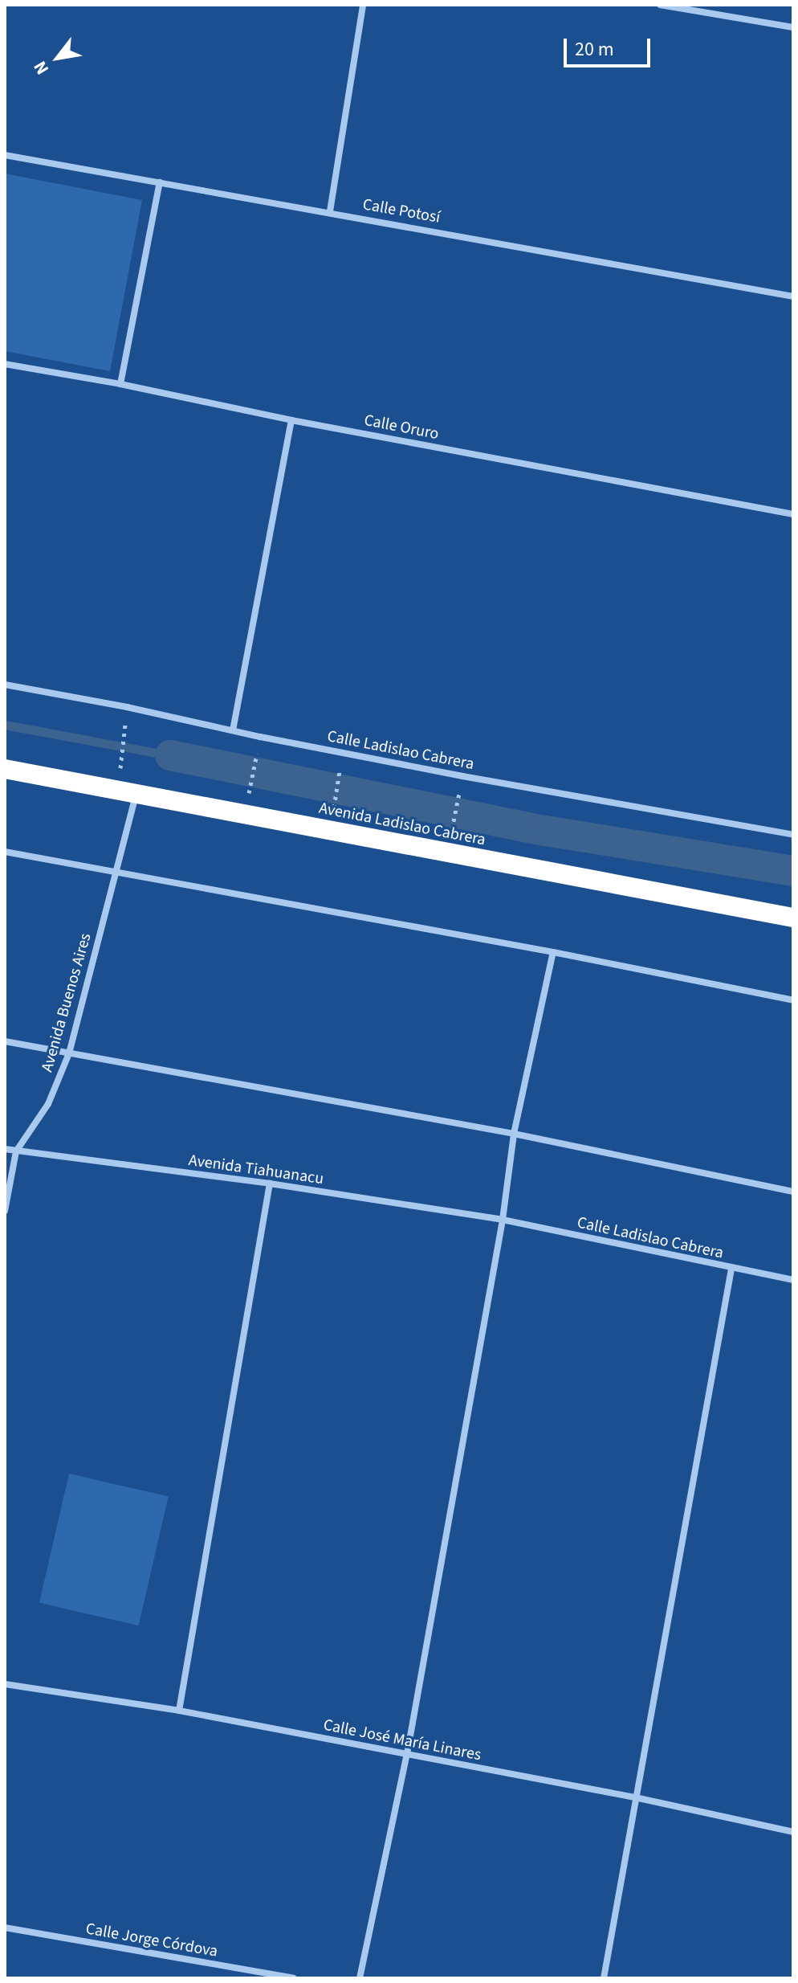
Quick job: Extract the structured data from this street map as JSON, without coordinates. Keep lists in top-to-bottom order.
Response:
{
  "streets": {
    "highway": ["Avenida Ladislao Cabrera"],
    "street": [
      "Calle Potosí",
      "Calle Oruro",
      "Calle Ladislao Cabrera",
      "Avenida Buenos Aires",
      "Avenida Tiahuanacu",
      "Calle José María Linares",
      "Calle Jorge Córdova"
    ]
  },
  "crossings": [
    ["Calle Ladislao Cabrera", "Avenida Tiahuanacu"],
    ["Avenida Ladislao Cabrera", "Avenida Buenos Aires"],
    ["Avenida Buenos Aires", "Avenida Tiahuanacu"]
  ],
  "scale_bar": "20 m",
  "north": "bottom left"
}
